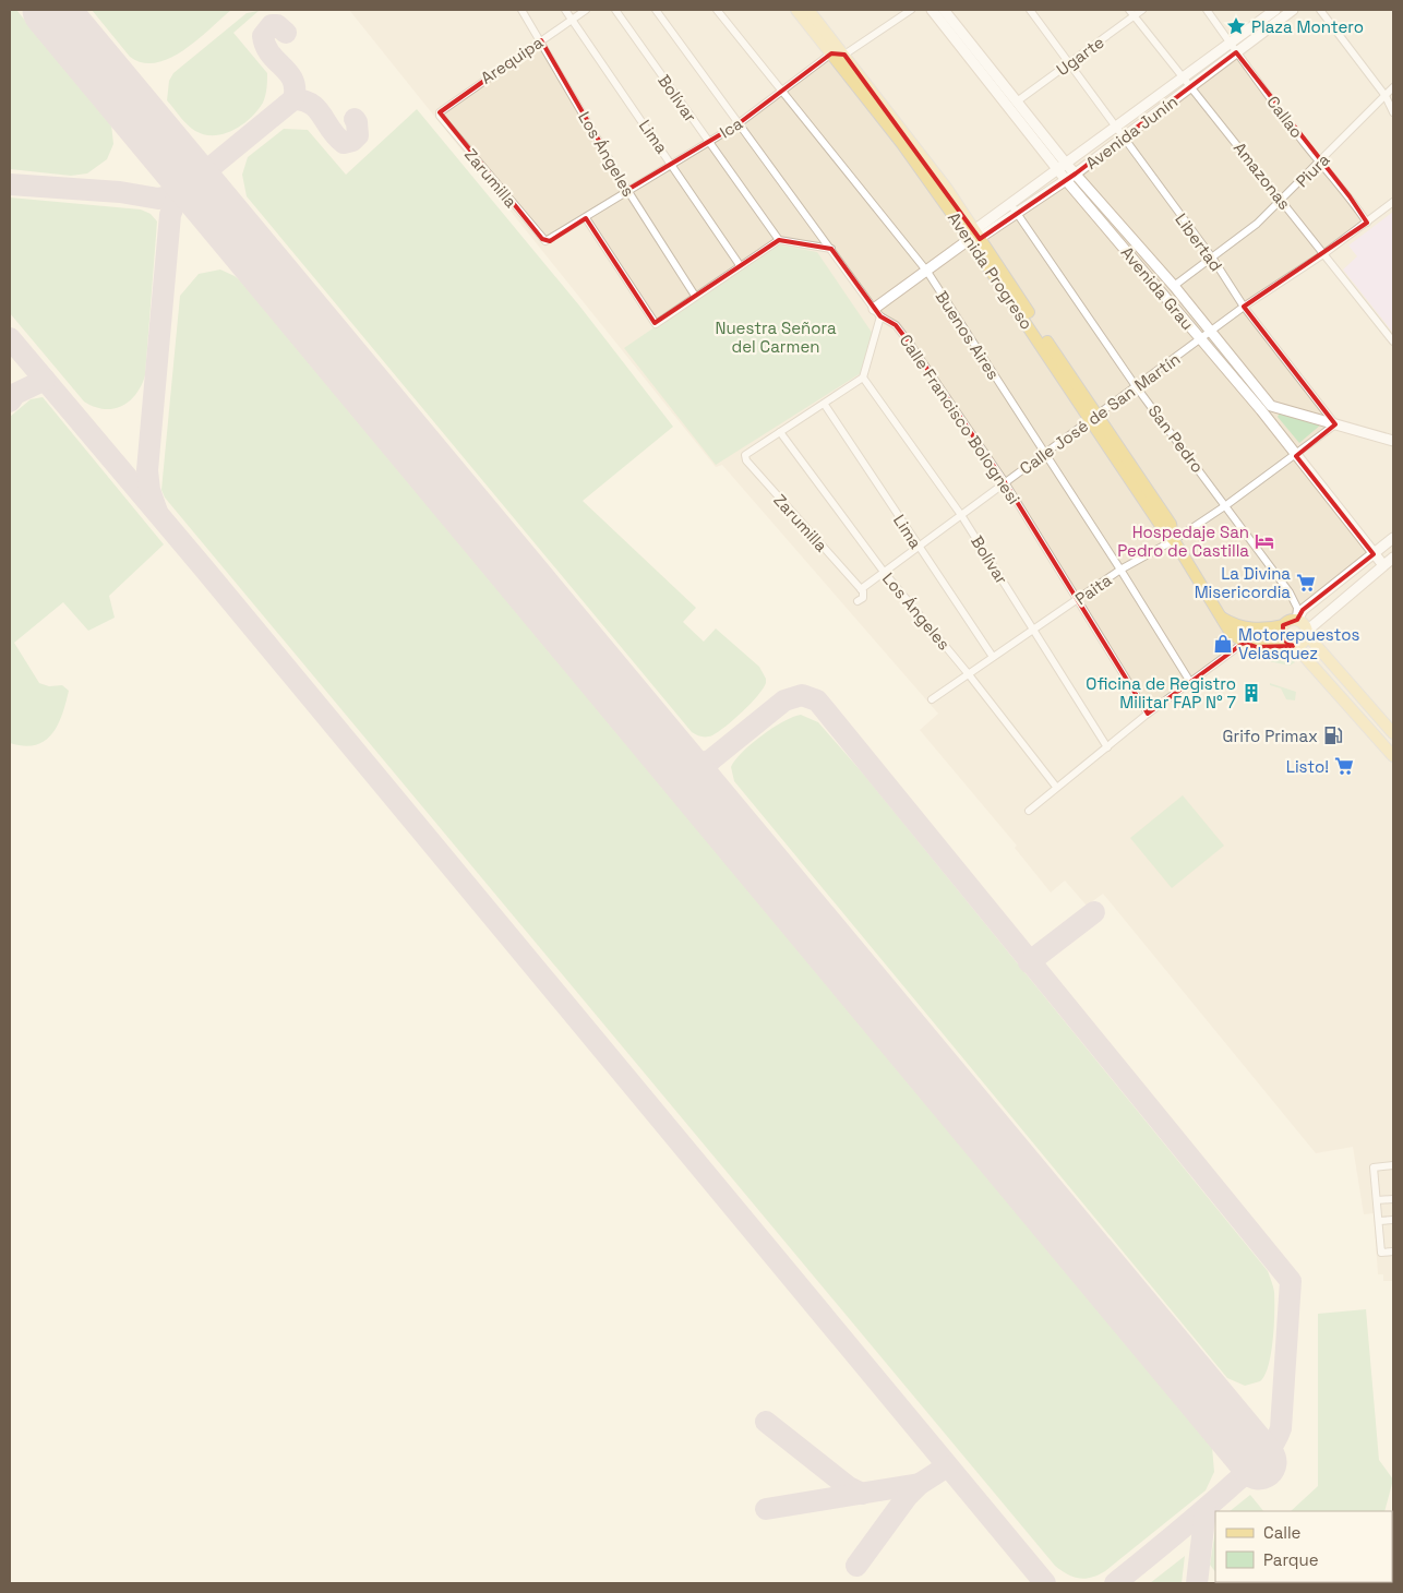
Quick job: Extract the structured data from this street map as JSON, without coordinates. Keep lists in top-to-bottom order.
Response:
{
  "streets": {
    "main road": ["Avenida Progreso"],
    "street": [
      "Ugarte",
      "Arequipa",
      "Bolívar",
      "Callao",
      "Ica",
      "Avenida Junín",
      "Lima",
      "Los Ángeles",
      "Piura",
      "Amazonas",
      "Zarumilla",
      "Libertad",
      "Avenida Grau",
      "Buenos Aires",
      "Calle José de San Martín",
      "Calle Francisco Bolognesi",
      "San Pedro",
      "Paita"
    ]
  },
  "crossings": [
    ["Ugarte", "Amazonas"],
    ["Ugarte", "Libertad"],
    ["Ugarte", "Avenida Grau"],
    ["Arequipa", "Lima"],
    ["Arequipa", "Los Ángeles"],
    ["Arequipa", "Zarumilla"],
    ["Bolívar", "Ica"],
    ["Bolívar", "Calle José de San Martín"],
    ["Bolívar", "Paita"],
    ["Callao", "Avenida Junín"],
    ["Callao", "Piura"],
    ["Callao", "Calle José de San Martín"],
    ["Ica", "Lima"],
    ["Ica", "Los Ángeles"],
    ["Ica", "Zarumilla"],
    ["Ica", "Avenida Progreso"],
    ["Ica", "Buenos Aires"],
    ["Ica", "Calle Francisco Bolognesi"],
    ["Avenida Junín", "Amazonas"],
    ["Avenida Junín", "Libertad"],
    ["Avenida Junín", "Avenida Progreso"],
    ["Avenida Junín", "Avenida Grau"],
    ["Avenida Junín", "Buenos Aires"],
    ["Avenida Junín", "Calle Francisco Bolognesi"],
    ["Avenida Junín", "San Pedro"],
    ["Lima", "Calle José de San Martín"],
    ["Lima", "Paita"],
    ["Los Ángeles", "Zarumilla"],
    ["Los Ángeles", "Calle José de San Martín"],
    ["Los Ángeles", "Paita"],
    ["Piura", "Amazonas"],
    ["Piura", "Libertad"],
    ["Piura", "Avenida Grau"],
    ["Amazonas", "Calle José de San Martín"],
    ["Zarumilla", "Calle José de San Martín"],
    ["Libertad", "Avenida Grau"],
    ["Libertad", "Calle José de San Martín"],
    ["Libertad", "Paita"],
    ["Avenida Progreso", "Calle José de San Martín"],
    ["Avenida Progreso", "Paita"],
    ["Avenida Grau", "Calle José de San Martín"],
    ["Avenida Grau", "Paita"],
    ["Buenos Aires", "Calle José de San Martín"],
    ["Buenos Aires", "Paita"],
    ["Calle José de San Martín", "Calle Francisco Bolognesi"],
    ["Calle José de San Martín", "San Pedro"],
    ["Calle Francisco Bolognesi", "Paita"],
    ["San Pedro", "Paita"]
  ],
  "parks": ["Nuestra Señora del Carmen"],
  "places": {
    "place": ["Plaza Montero"],
    "hotel": ["Hospedaje San Pedro de Castilla"],
    "supermarket": ["La Divina Misericordia", "Listo!"],
    "shop": ["Motorepuestos Velasquez"],
    "building": ["Oficina de Registro Militar FAP N° 7"],
    "fuel station": ["Grifo Primax"]
  },
  "legend": ["Calle", "Parque"]
}
